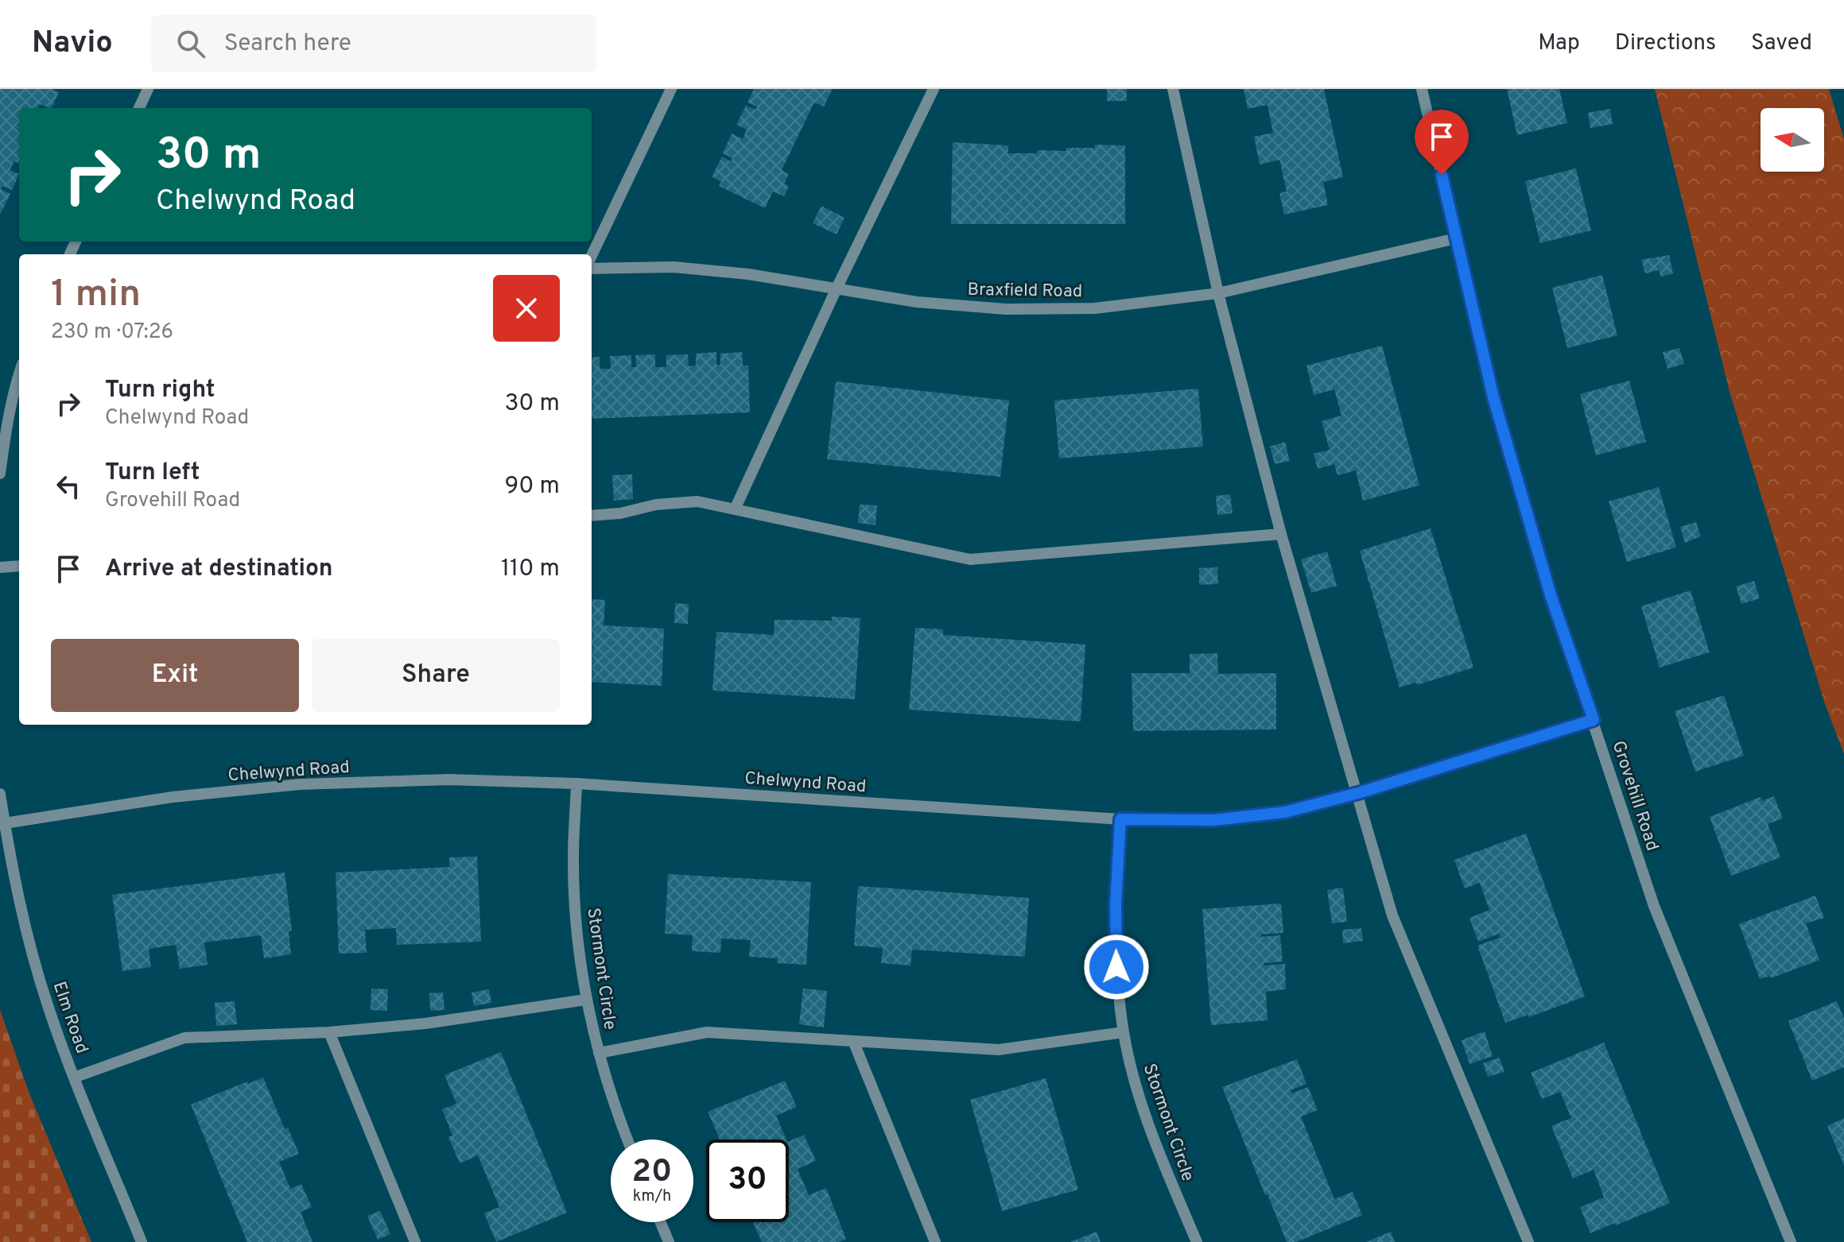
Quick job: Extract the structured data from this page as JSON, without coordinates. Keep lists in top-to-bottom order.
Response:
{
  "streets": {
    "street": [
      "Braxfield Road",
      "Chelwynd Road",
      "Grovehill Road",
      "Stormont Circle",
      "Elm Road"
    ]
  },
  "crossings": [
    ["Braxfield Road", "Grovehill Road"],
    ["Chelwynd Road", "Grovehill Road"],
    ["Chelwynd Road", "Stormont Circle"],
    ["Chelwynd Road", "Elm Road"]
  ],
  "north": "left",
  "page": {
    "header": "Navio",
    "search": "Search here",
    "nav": ["Map", "Directions", "Saved"],
    "turn": ["30 m", "Chelwynd Road"],
    "heading": ["1 min", "230 m · 07:26"],
    "list": [
      {
        "name": "Turn right",
        "note": "Chelwynd Road",
        "value": "30 m"
      },
      {
        "name": "Turn left",
        "note": "Grovehill Road",
        "value": "90 m"
      },
      {
        "name": "Arrive at destination",
        "value": "110 m"
      }
    ],
    "buttons": ["Exit", "Share"],
    "speed": "20 km/h",
    "limit": "30"
  }
}
